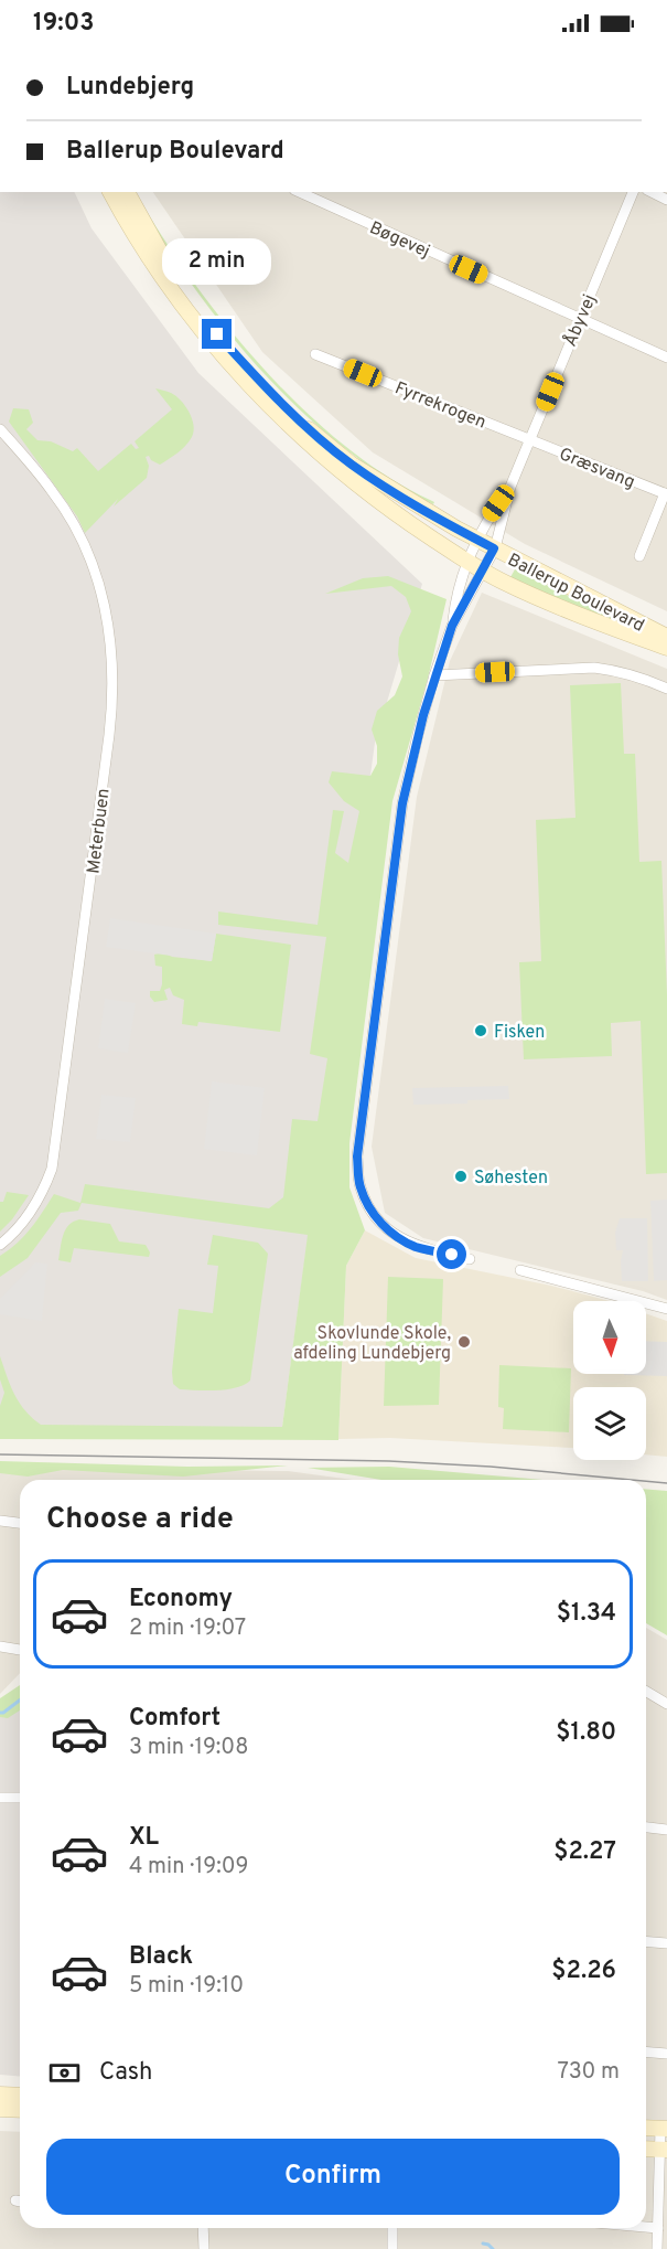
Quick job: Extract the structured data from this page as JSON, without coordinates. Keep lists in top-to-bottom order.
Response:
{
  "streets": {
    "street": [
      "Bøgevej",
      "Åbyvej",
      "Fyrrekrogen",
      "Græsvang",
      "Ballerup Boulevard",
      "Meterbuen"
    ]
  },
  "crossings": [
    ["Bøgevej", "Åbyvej"],
    ["Åbyvej", "Fyrrekrogen"],
    ["Åbyvej", "Græsvang"],
    ["Åbyvej", "Ballerup Boulevard"],
    ["Fyrrekrogen", "Græsvang"]
  ],
  "places": ["Fisken", "Søhesten", "Skovlunde Skole, afdeling Lundebjerg"],
  "north": "bottom",
  "page": {
    "status": "19:03",
    "banner": ["Lundebjerg", "Ballerup Boulevard"],
    "bubble": "2 min",
    "heading": "Choose a ride",
    "list": [
      {
        "name": "Economy",
        "note": "2 min · 19:07",
        "value": "$1.34"
      },
      {
        "name": "Comfort",
        "note": "3 min · 19:08",
        "value": "$1.80"
      },
      {
        "name": "XL",
        "note": "4 min · 19:09",
        "value": "$2.27"
      },
      {
        "name": "Black",
        "note": "5 min · 19:10",
        "value": "$2.26"
      }
    ],
    "pay": ["Cash", "730 m"],
    "buttons": "Confirm"
  }
}
